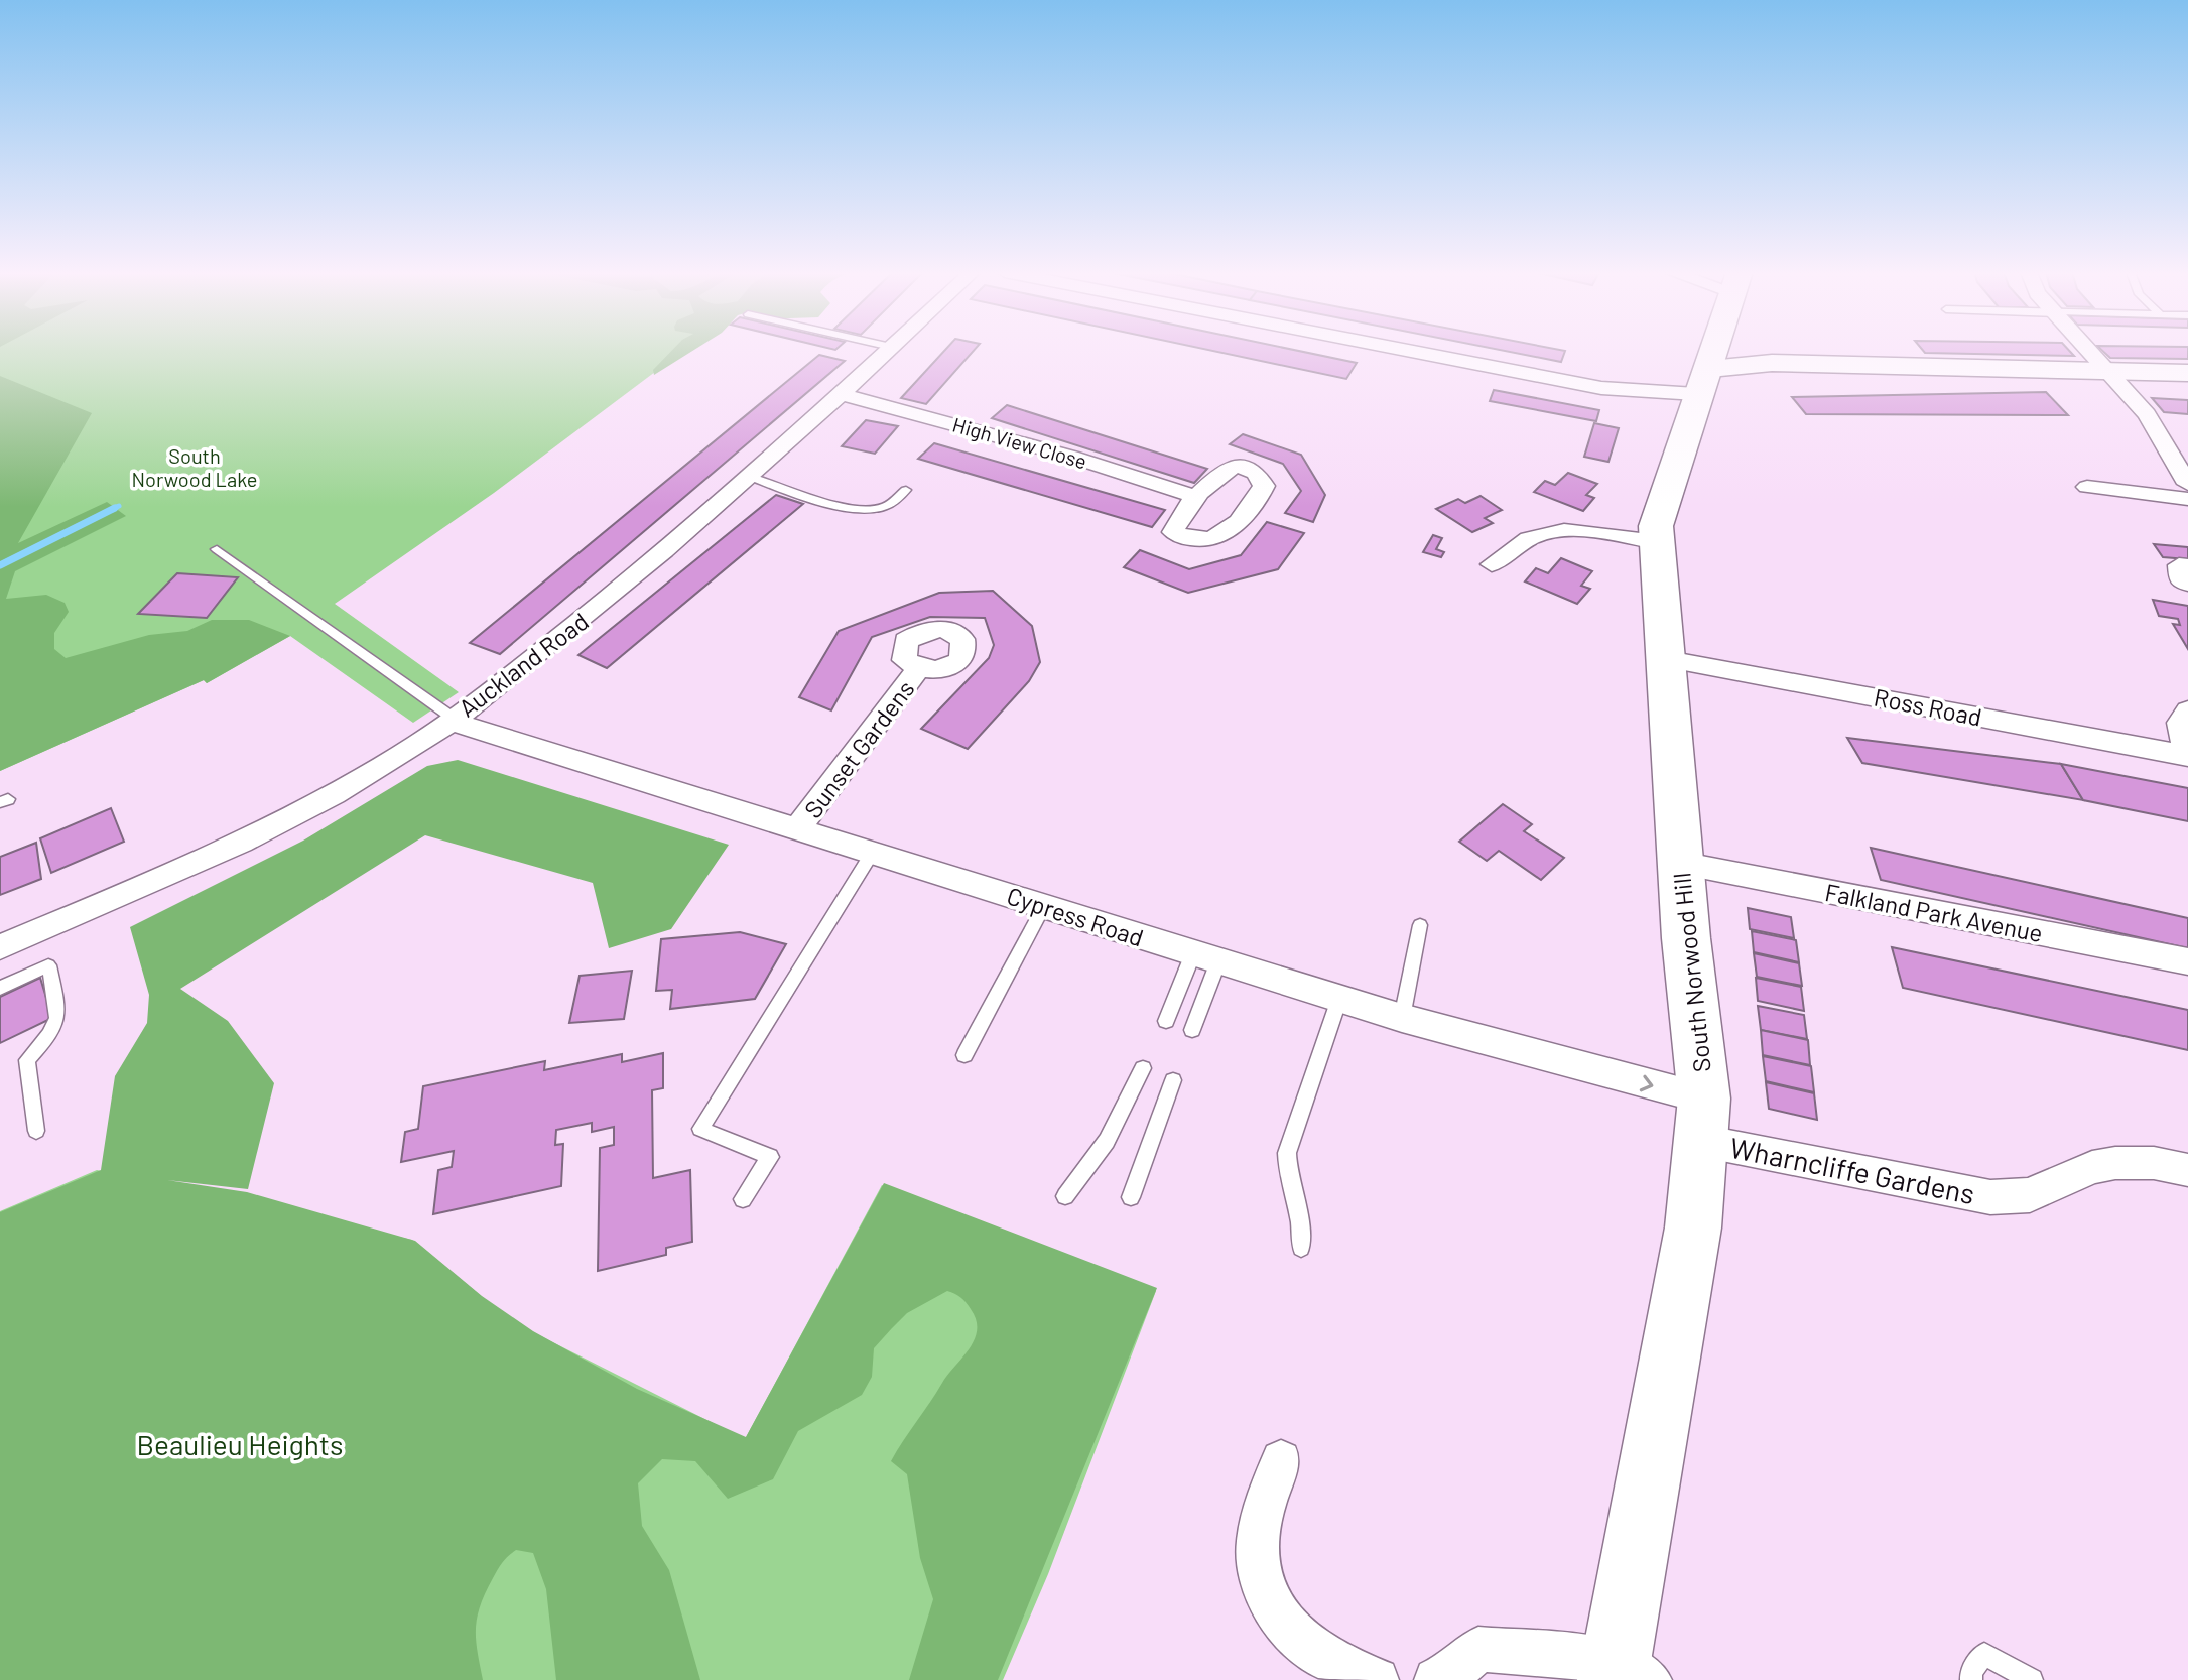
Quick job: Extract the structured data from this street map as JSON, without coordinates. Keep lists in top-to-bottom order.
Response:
{
  "streets": {
    "main road": ["South Norwood Hill"],
    "street": [
      "High View Close",
      "Auckland Road",
      "Ross Road",
      "Sunset Gardens",
      "Falkland Park Avenue",
      "Cypress Road",
      "Wharncliffe Gardens"
    ]
  },
  "crossings": [
    ["High View Close", "Auckland Road"],
    ["Auckland Road", "Cypress Road"],
    ["Ross Road", "South Norwood Hill"],
    ["Sunset Gardens", "Cypress Road"],
    ["Falkland Park Avenue", "South Norwood Hill"],
    ["Cypress Road", "South Norwood Hill"],
    ["Cypress Road", "Wharncliffe Gardens"],
    ["South Norwood Hill", "Wharncliffe Gardens"]
  ],
  "parks": ["South Norwood Lake", "Beaulieu Heights"]
}
